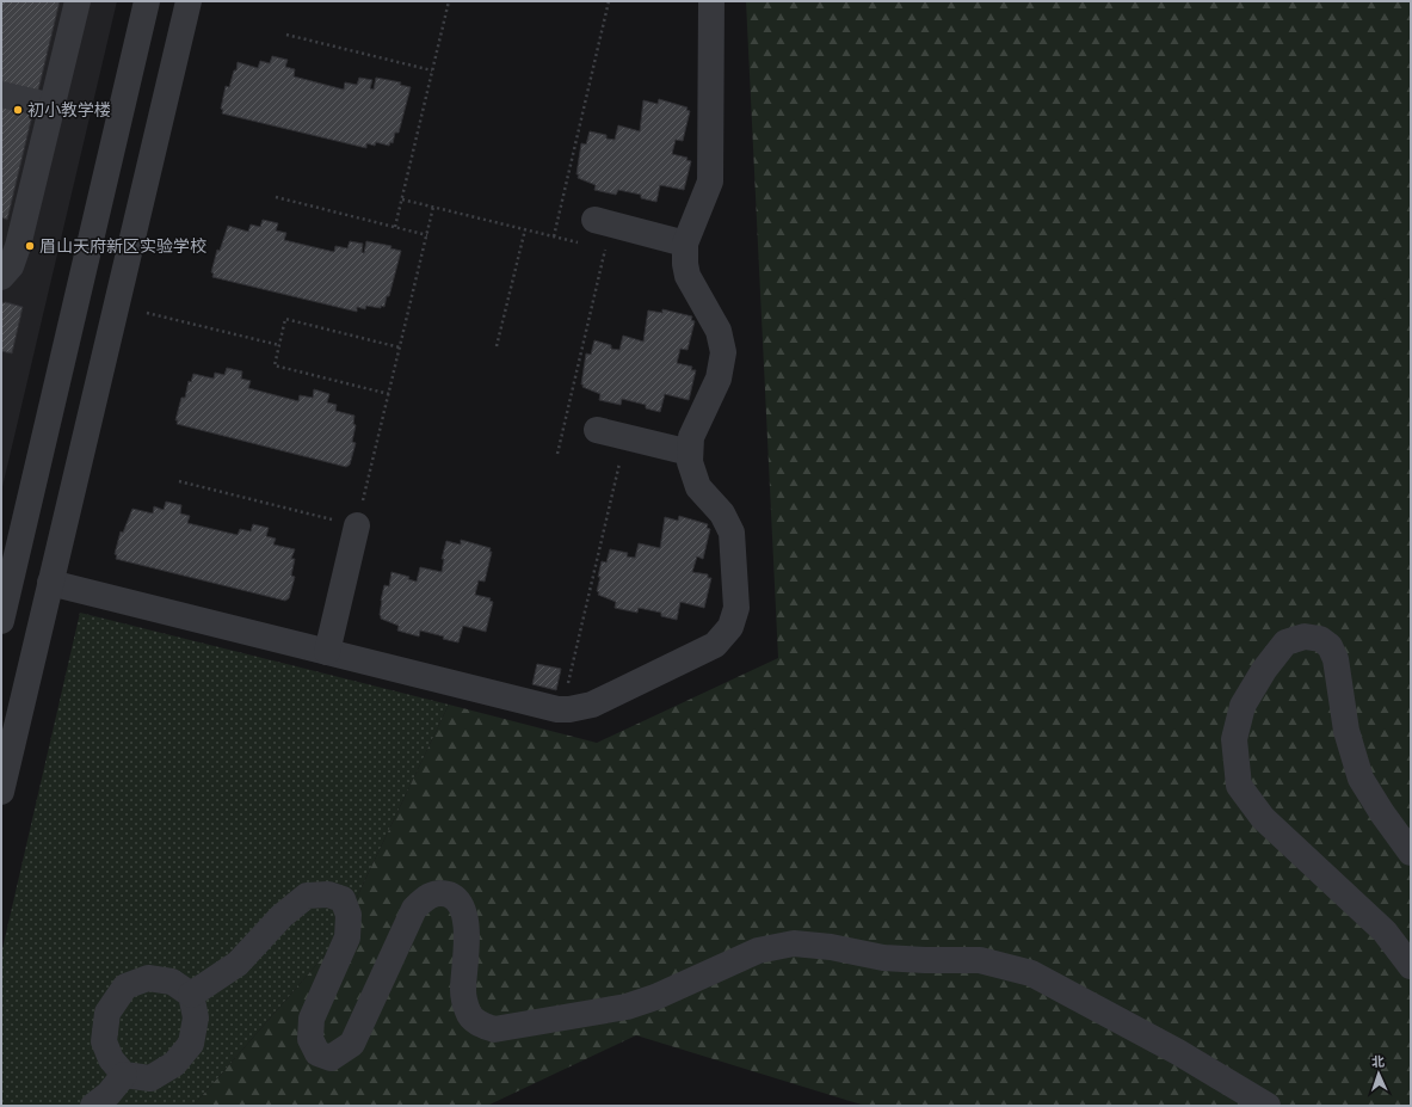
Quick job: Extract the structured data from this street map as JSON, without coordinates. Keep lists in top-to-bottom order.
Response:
{
  "places": ["初小教学楼", "眉山天府新区实验学校"],
  "north": "top"
}
